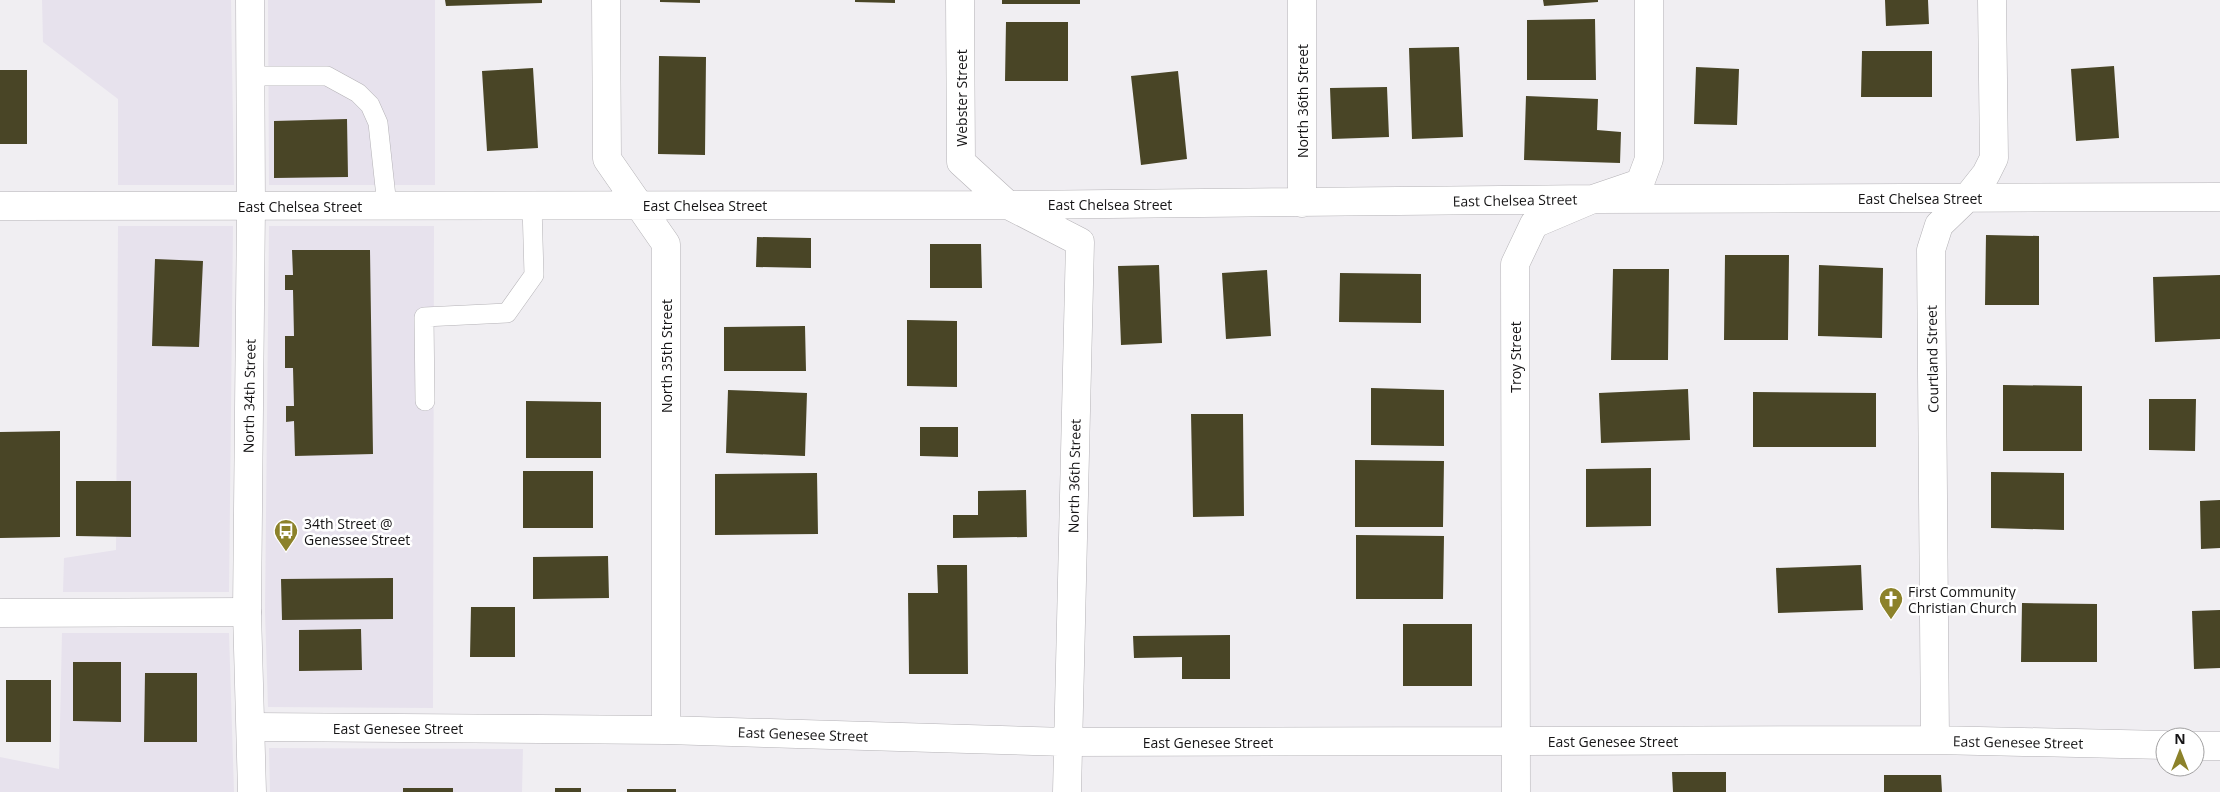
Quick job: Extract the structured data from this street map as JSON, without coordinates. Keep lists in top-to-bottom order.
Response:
{
  "streets": {
    "street": [
      "Webster Street",
      "North 36th Street",
      "East Chelsea Street",
      "North 35th Street",
      "Troy Street",
      "Courtland Street",
      "North 34th Street",
      "East Genesee Street"
    ]
  },
  "crossings": [
    ["Webster Street", "North 36th Street"],
    ["Webster Street", "East Chelsea Street"],
    ["North 36th Street", "East Chelsea Street"],
    ["North 36th Street", "East Genesee Street"],
    ["East Chelsea Street", "North 35th Street"],
    ["East Chelsea Street", "Troy Street"],
    ["East Chelsea Street", "Courtland Street"],
    ["East Chelsea Street", "North 34th Street"],
    ["North 35th Street", "East Genesee Street"],
    ["Troy Street", "East Genesee Street"],
    ["Courtland Street", "East Genesee Street"],
    ["North 34th Street", "East Genesee Street"]
  ],
  "places": {
    "bus stop": ["34th Street @ Genessee Street"],
    "church": ["First Community Christian Church"]
  },
  "north": "top"
}
